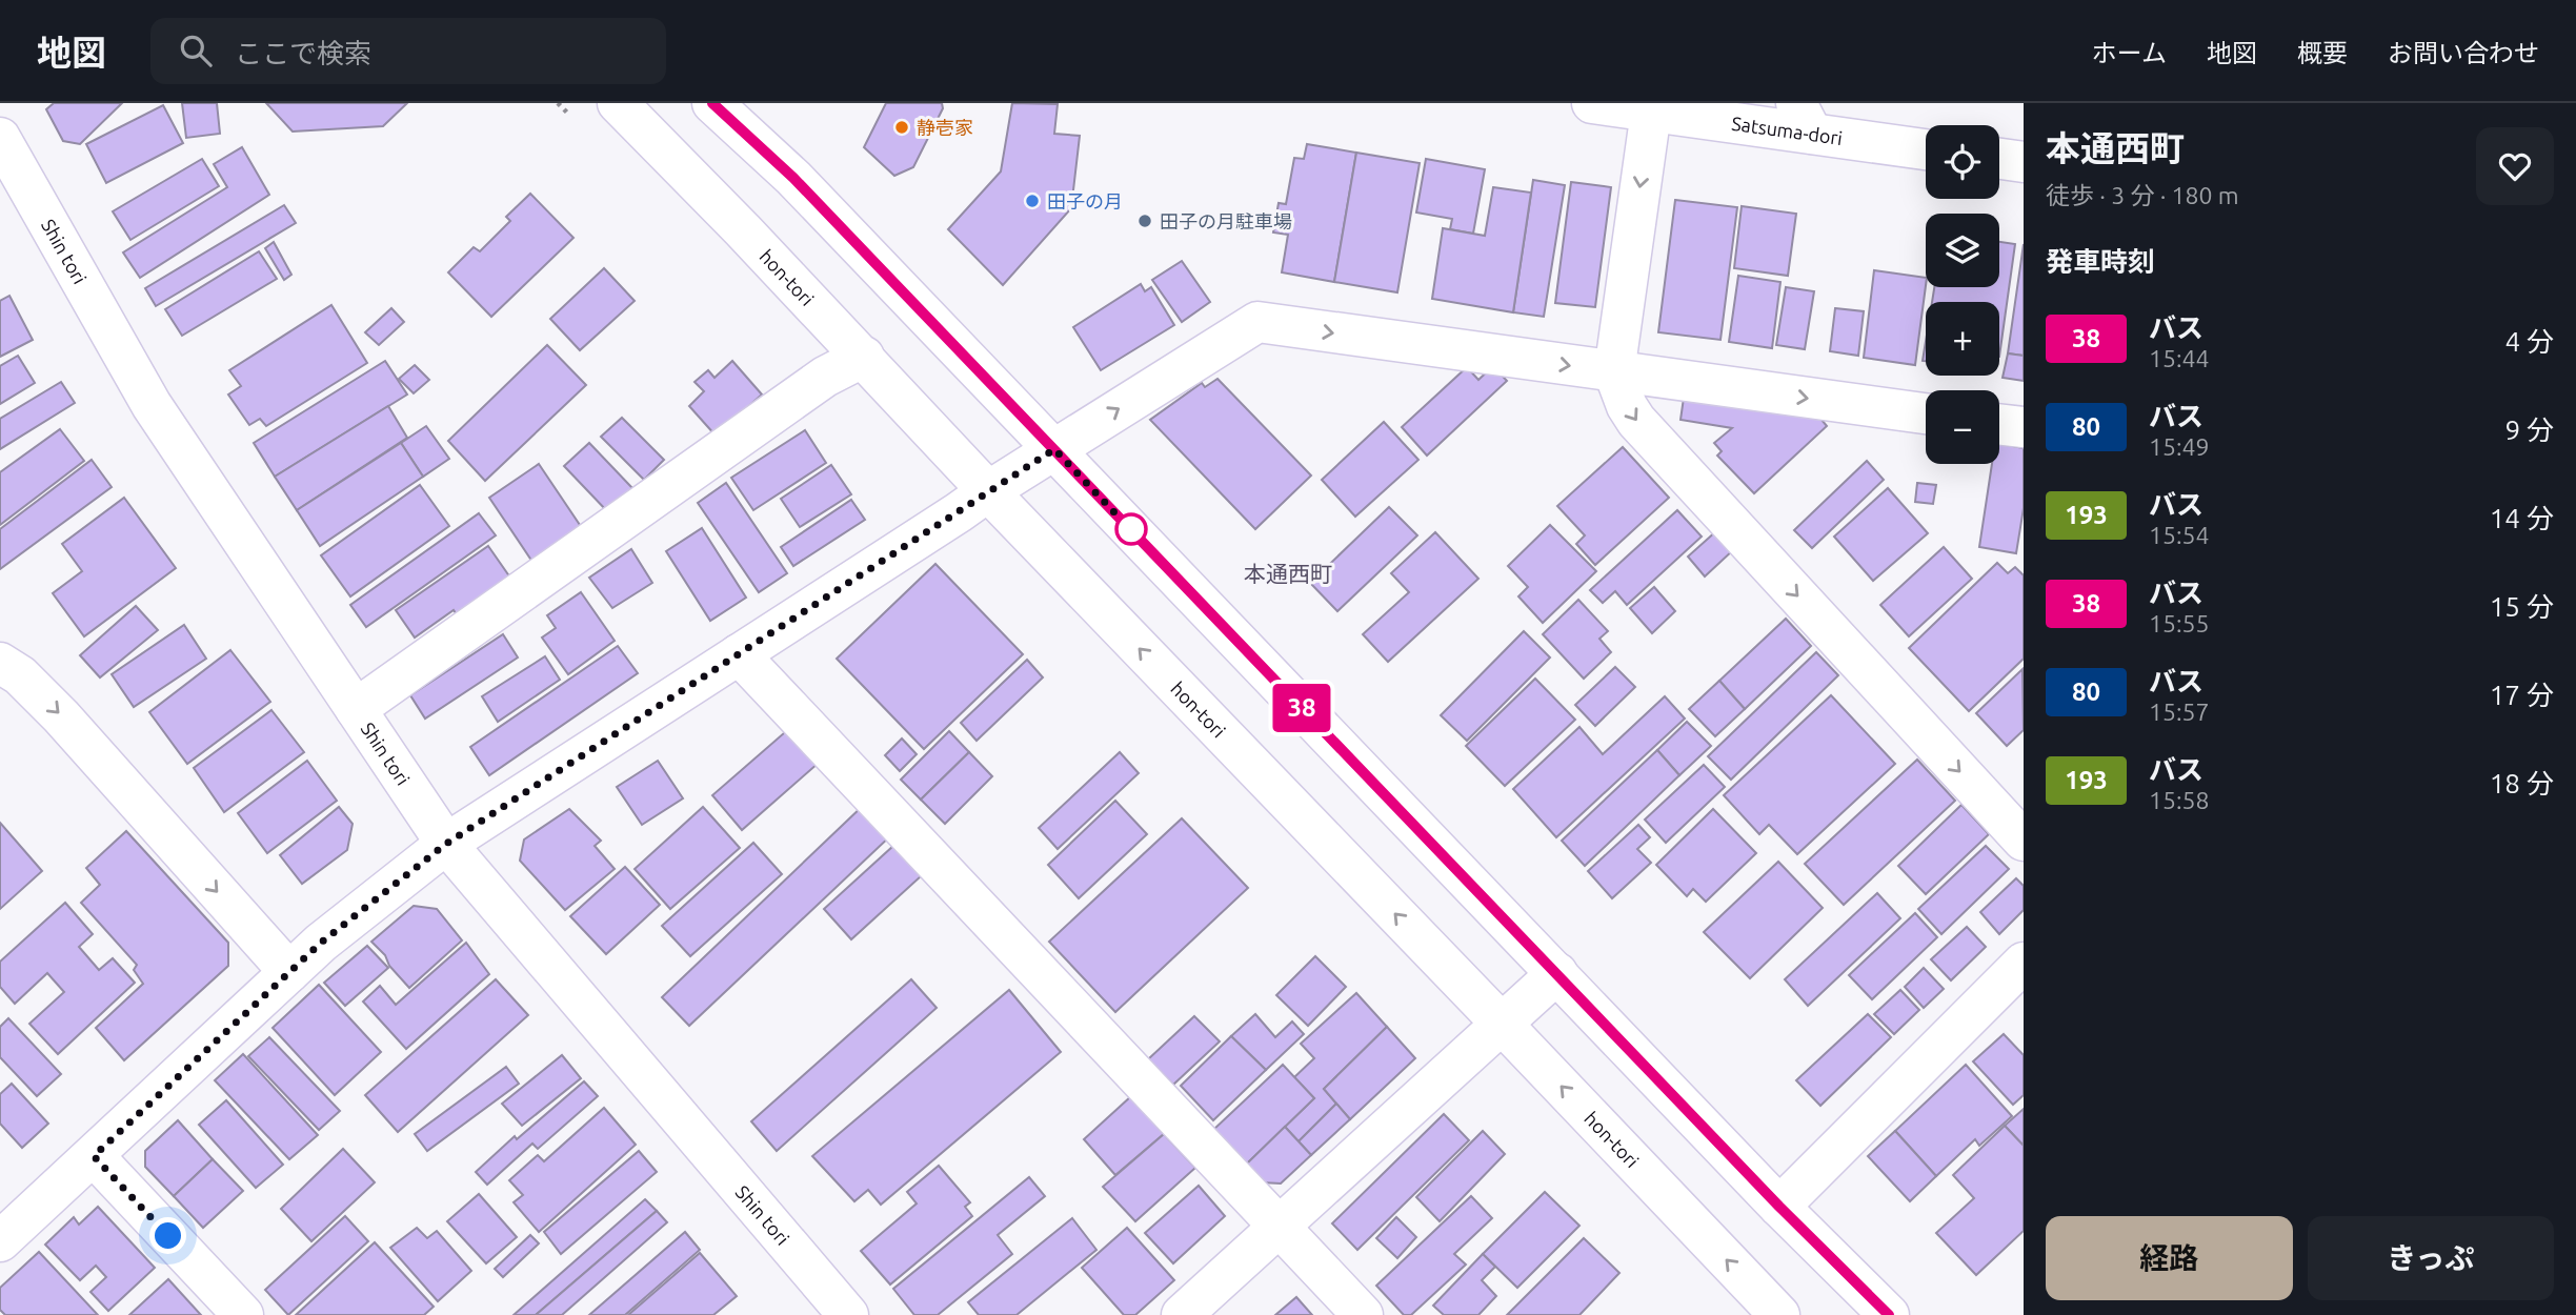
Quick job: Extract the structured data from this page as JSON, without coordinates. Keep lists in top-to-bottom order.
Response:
{
  "streets": {
    "street": ["Satsuma-dori", "Shin tori", "hon-tori"]
  },
  "districts": ["本通西町"],
  "places": ["静壱家", "田子の月", "田子の月駐車場"],
  "lines": ["bus line 38"],
  "page": {
    "header": "地図",
    "search": "ここで検索",
    "nav": [
      "ホーム",
      "地図",
      "概要",
      "お問い合わせ"
    ],
    "on_map": "38",
    "heading": [
      ["本通西町", "徒歩 · 3 分 · 180 m"],
      "発車時刻"
    ],
    "map_buttons": ["+", "−"],
    "list": [
      {
        "mark": "38",
        "name": "バス",
        "note": "15:44",
        "value": "4 分"
      },
      {
        "mark": "80",
        "name": "バス",
        "note": "15:49",
        "value": "9 分"
      },
      {
        "mark": "193",
        "name": "バス",
        "note": "15:54",
        "value": "14 分"
      },
      {
        "mark": "38",
        "name": "バス",
        "note": "15:55",
        "value": "15 分"
      },
      {
        "mark": "80",
        "name": "バス",
        "note": "15:57",
        "value": "17 分"
      },
      {
        "mark": "193",
        "name": "バス",
        "note": "15:58",
        "value": "18 分"
      }
    ],
    "buttons": ["経路", "きっぷ"]
  }
}
